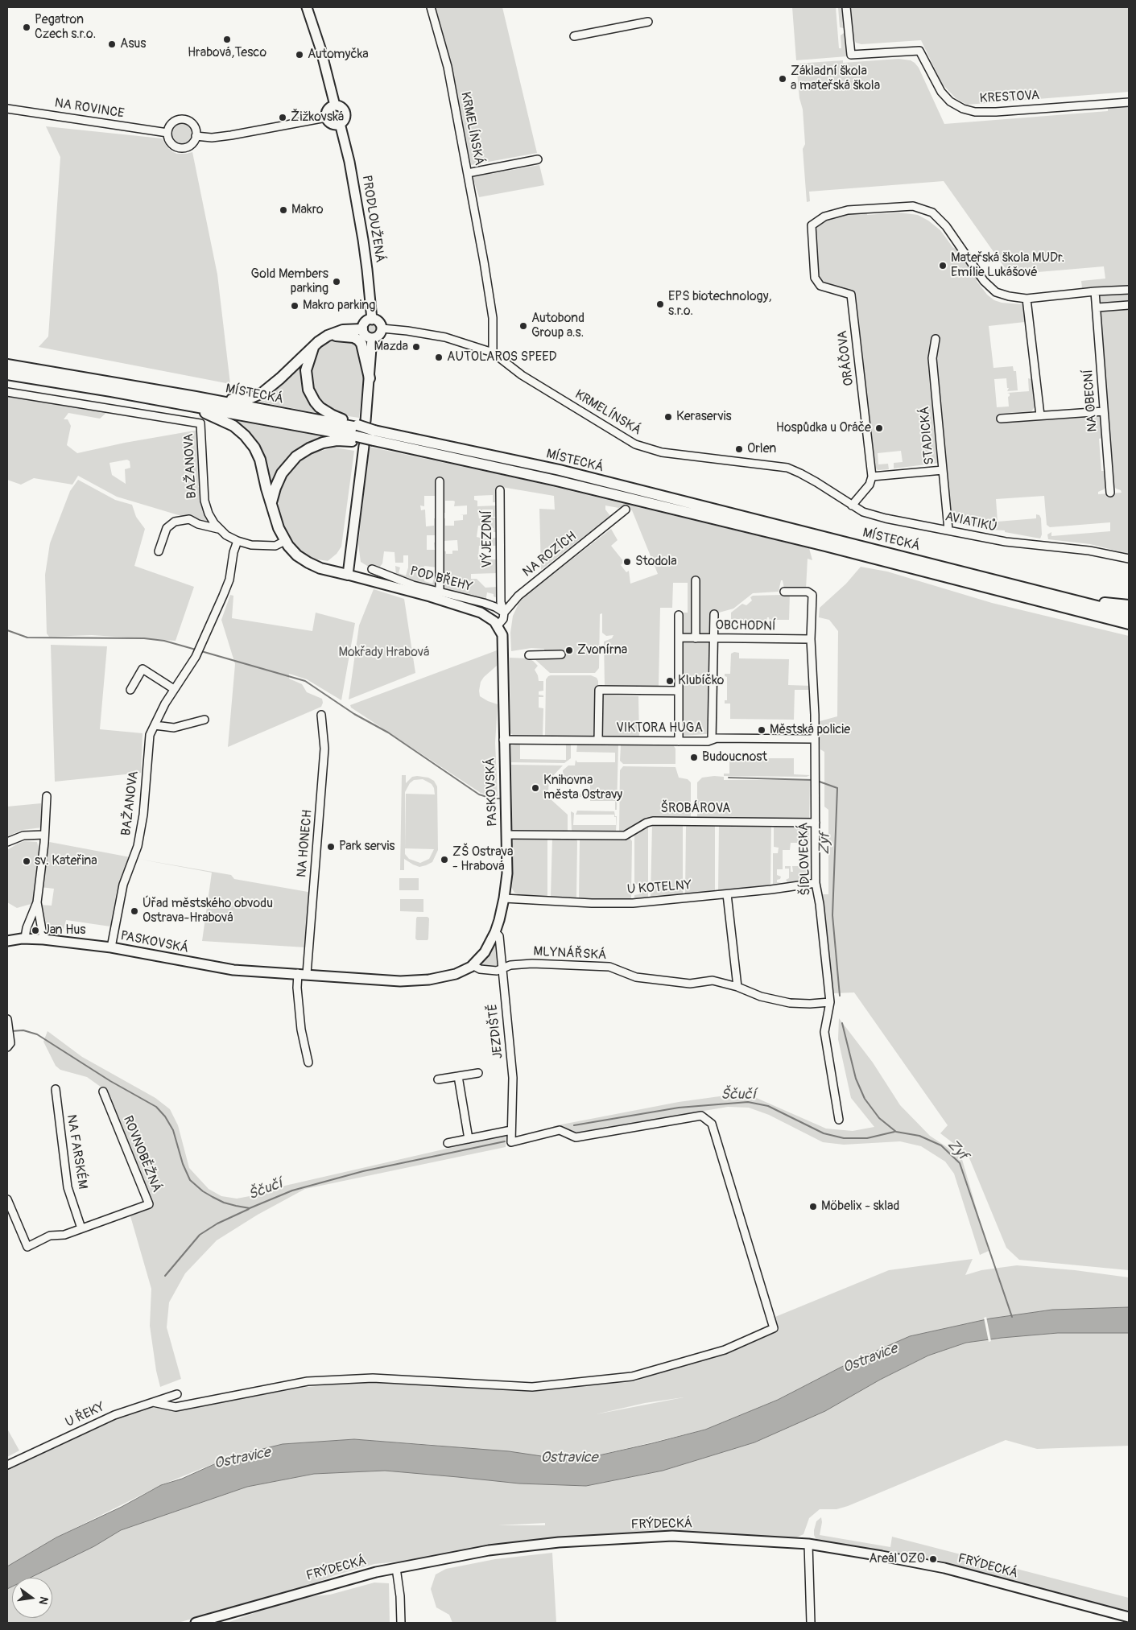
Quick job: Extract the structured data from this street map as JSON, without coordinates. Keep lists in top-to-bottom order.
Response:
{
  "streets": {
    "highway": ["MÍSTECKÁ"],
    "main road": ["PRODLOUŽENÁ", "PASKOVSKÁ", "FRÝDECKÁ"],
    "street": [
      "KRESTOVA",
      "NA ROVINCE",
      "KRMELÍNSKÁ",
      "ORÁČOVA",
      "NA OBECNÍ",
      "STADICKÁ",
      "BAŽANOVA",
      "AVIATIKŮ",
      "VÝJEZDNÍ",
      "NA ROZÍCH",
      "POD BŘEHY",
      "OBCHODNÍ",
      "VIKTORA HUGA",
      "ŠROBÁROVA",
      "NA HONECH",
      "ŠÍDLOVECKÁ",
      "U KOTELNY",
      "MLYNÁŘSKÁ",
      "JEZDIŠTĚ",
      "NA FARSKÉM",
      "ROVNOBĚŽNÁ",
      "U ŘEKY"
    ]
  },
  "crossings": [
    ["KRMELÍNSKÁ", "PRODLOUŽENÁ"],
    ["KRMELÍNSKÁ", "AVIATIKŮ"],
    ["STADICKÁ", "AVIATIKŮ"],
    ["BAŽANOVA", "PASKOVSKÁ"],
    ["VÝJEZDNÍ", "NA ROZÍCH"],
    ["VÝJEZDNÍ", "POD BŘEHY"],
    ["NA ROZÍCH", "POD BŘEHY"],
    ["NA ROZÍCH", "PASKOVSKÁ"],
    ["OBCHODNÍ", "ŠÍDLOVECKÁ"],
    ["VIKTORA HUGA", "PASKOVSKÁ"],
    ["VIKTORA HUGA", "ŠÍDLOVECKÁ"],
    ["PASKOVSKÁ", "ŠROBÁROVA"],
    ["PASKOVSKÁ", "NA HONECH"],
    ["PASKOVSKÁ", "U KOTELNY"],
    ["PASKOVSKÁ", "MLYNÁŘSKÁ"],
    ["PASKOVSKÁ", "JEZDIŠTĚ"],
    ["ŠROBÁROVA", "ŠÍDLOVECKÁ"],
    ["ŠÍDLOVECKÁ", "U KOTELNY"],
    ["ŠÍDLOVECKÁ", "MLYNÁŘSKÁ"],
    ["MLYNÁŘSKÁ", "JEZDIŠTĚ"],
    ["JEZDIŠTĚ", "U ŘEKY"],
    ["NA FARSKÉM", "ROVNOBĚŽNÁ"]
  ],
  "water": ["Zyf", "Ščučí", "Ostravice"],
  "parks": ["Mokřady Hrabová"],
  "places": [
    "Pegatron Czech s.r.o.",
    "Hrabová,Tesco",
    "Asus",
    "Automyčka",
    "Základní škola a mateřská škola",
    "Žižkovská",
    "Makro",
    "Mateřská škola MUDr. Emílie Lukášové",
    "Gold Members parking",
    "EPS biotechnology, s.r.o.",
    "Makro parking",
    "Autobond Group a.s.",
    "Mazda",
    "AUTOLAROS SPEED",
    "Keraservis",
    "Hospůdka u Oráče",
    "Orlen",
    "Stodola",
    "Zvonírna",
    "Klubíčko",
    "Městská policie",
    "Budoucnost",
    "Knihovna města Ostravy",
    "Park servis",
    "ZŠ Ostrava - Hrabová",
    "sv. Kateřina",
    "Úřad městského obvodu Ostrava-Hrabová",
    "Jan Hus",
    "Möbelix - sklad",
    "Areál OZO"
  ],
  "north": "right"
}
